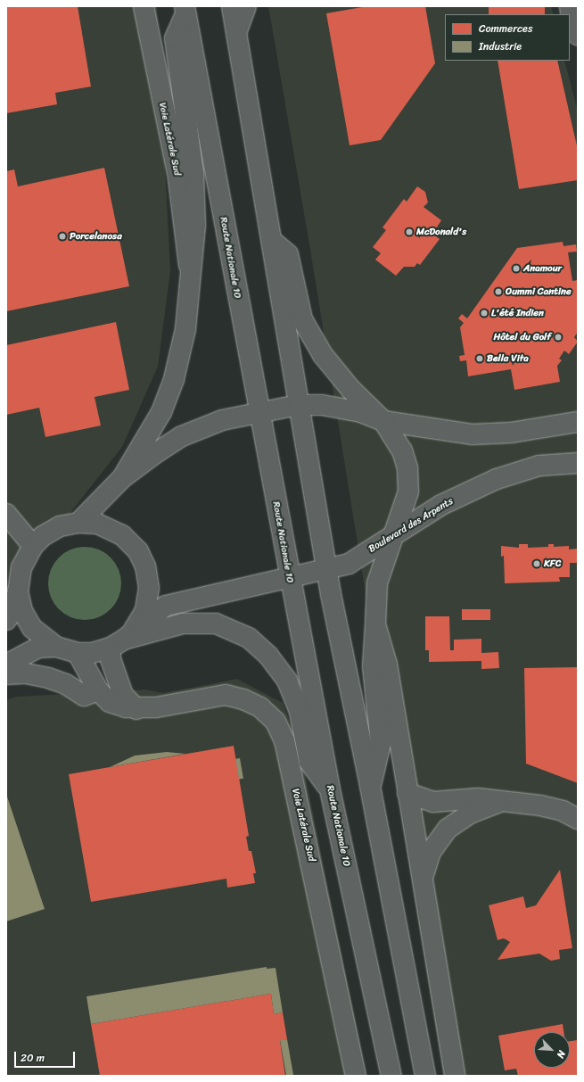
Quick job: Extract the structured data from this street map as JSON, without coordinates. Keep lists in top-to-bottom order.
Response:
{
  "streets": {
    "street": ["Voie Latérale Sud", "Route Nationale 10", "Boulevard des Arpents"]
  },
  "crossings": [
    ["Route Nationale 10", "Boulevard des Arpents"]
  ],
  "places": [
    "McDonald's",
    "Porcelanosa",
    "Anamour",
    "Oummi Cantine",
    "L'été Indien",
    "Hôtel du Golf",
    "Bella Vita",
    "KFC"
  ],
  "legend": ["Commerces", "Industrie"],
  "scale_bar": "20 m",
  "north": "bottom right"
}
